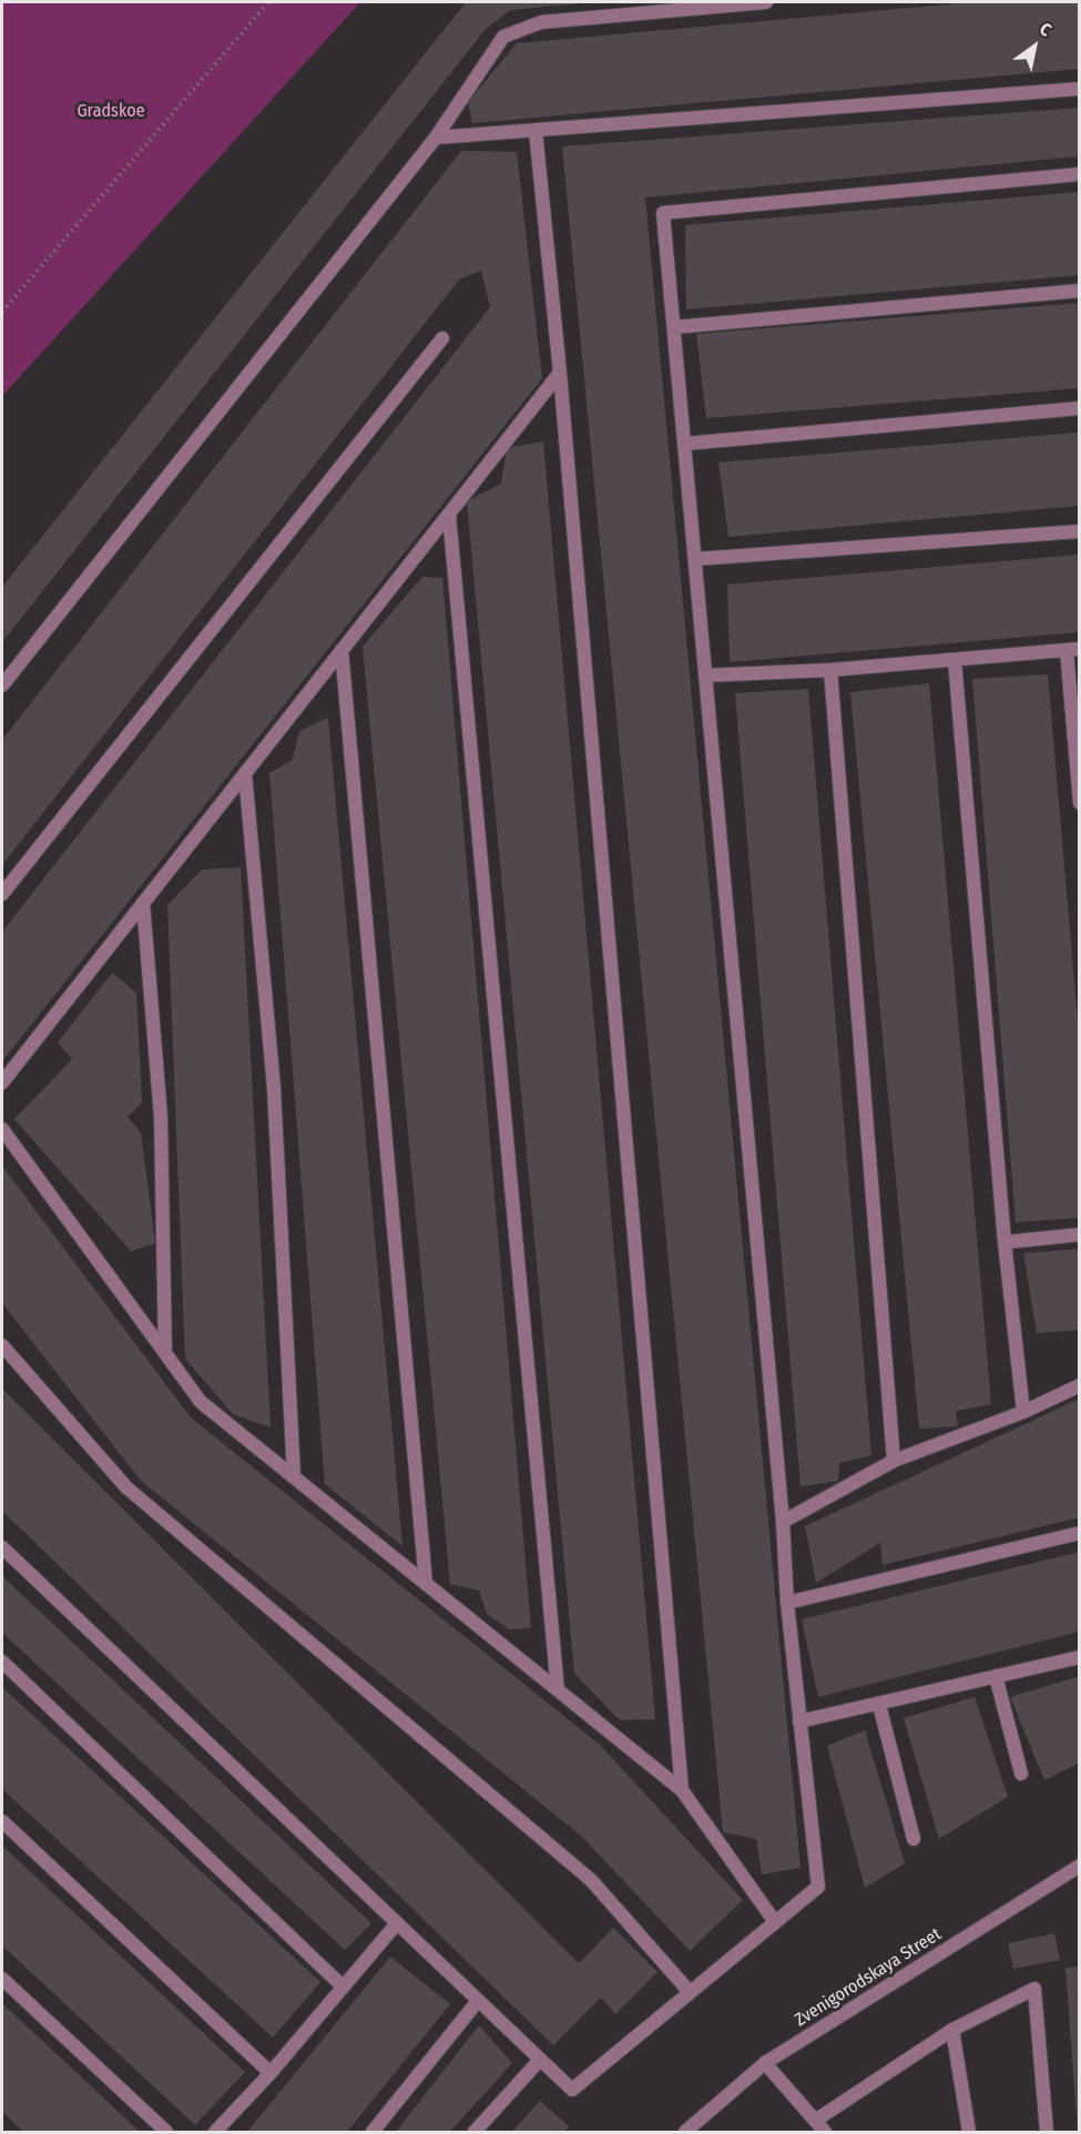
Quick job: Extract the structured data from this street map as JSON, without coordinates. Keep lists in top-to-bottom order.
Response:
{
  "streets": {
    "street": ["Zvenigorodskaya Street"]
  },
  "parks": ["Gradskoe"],
  "north": "top right"
}
